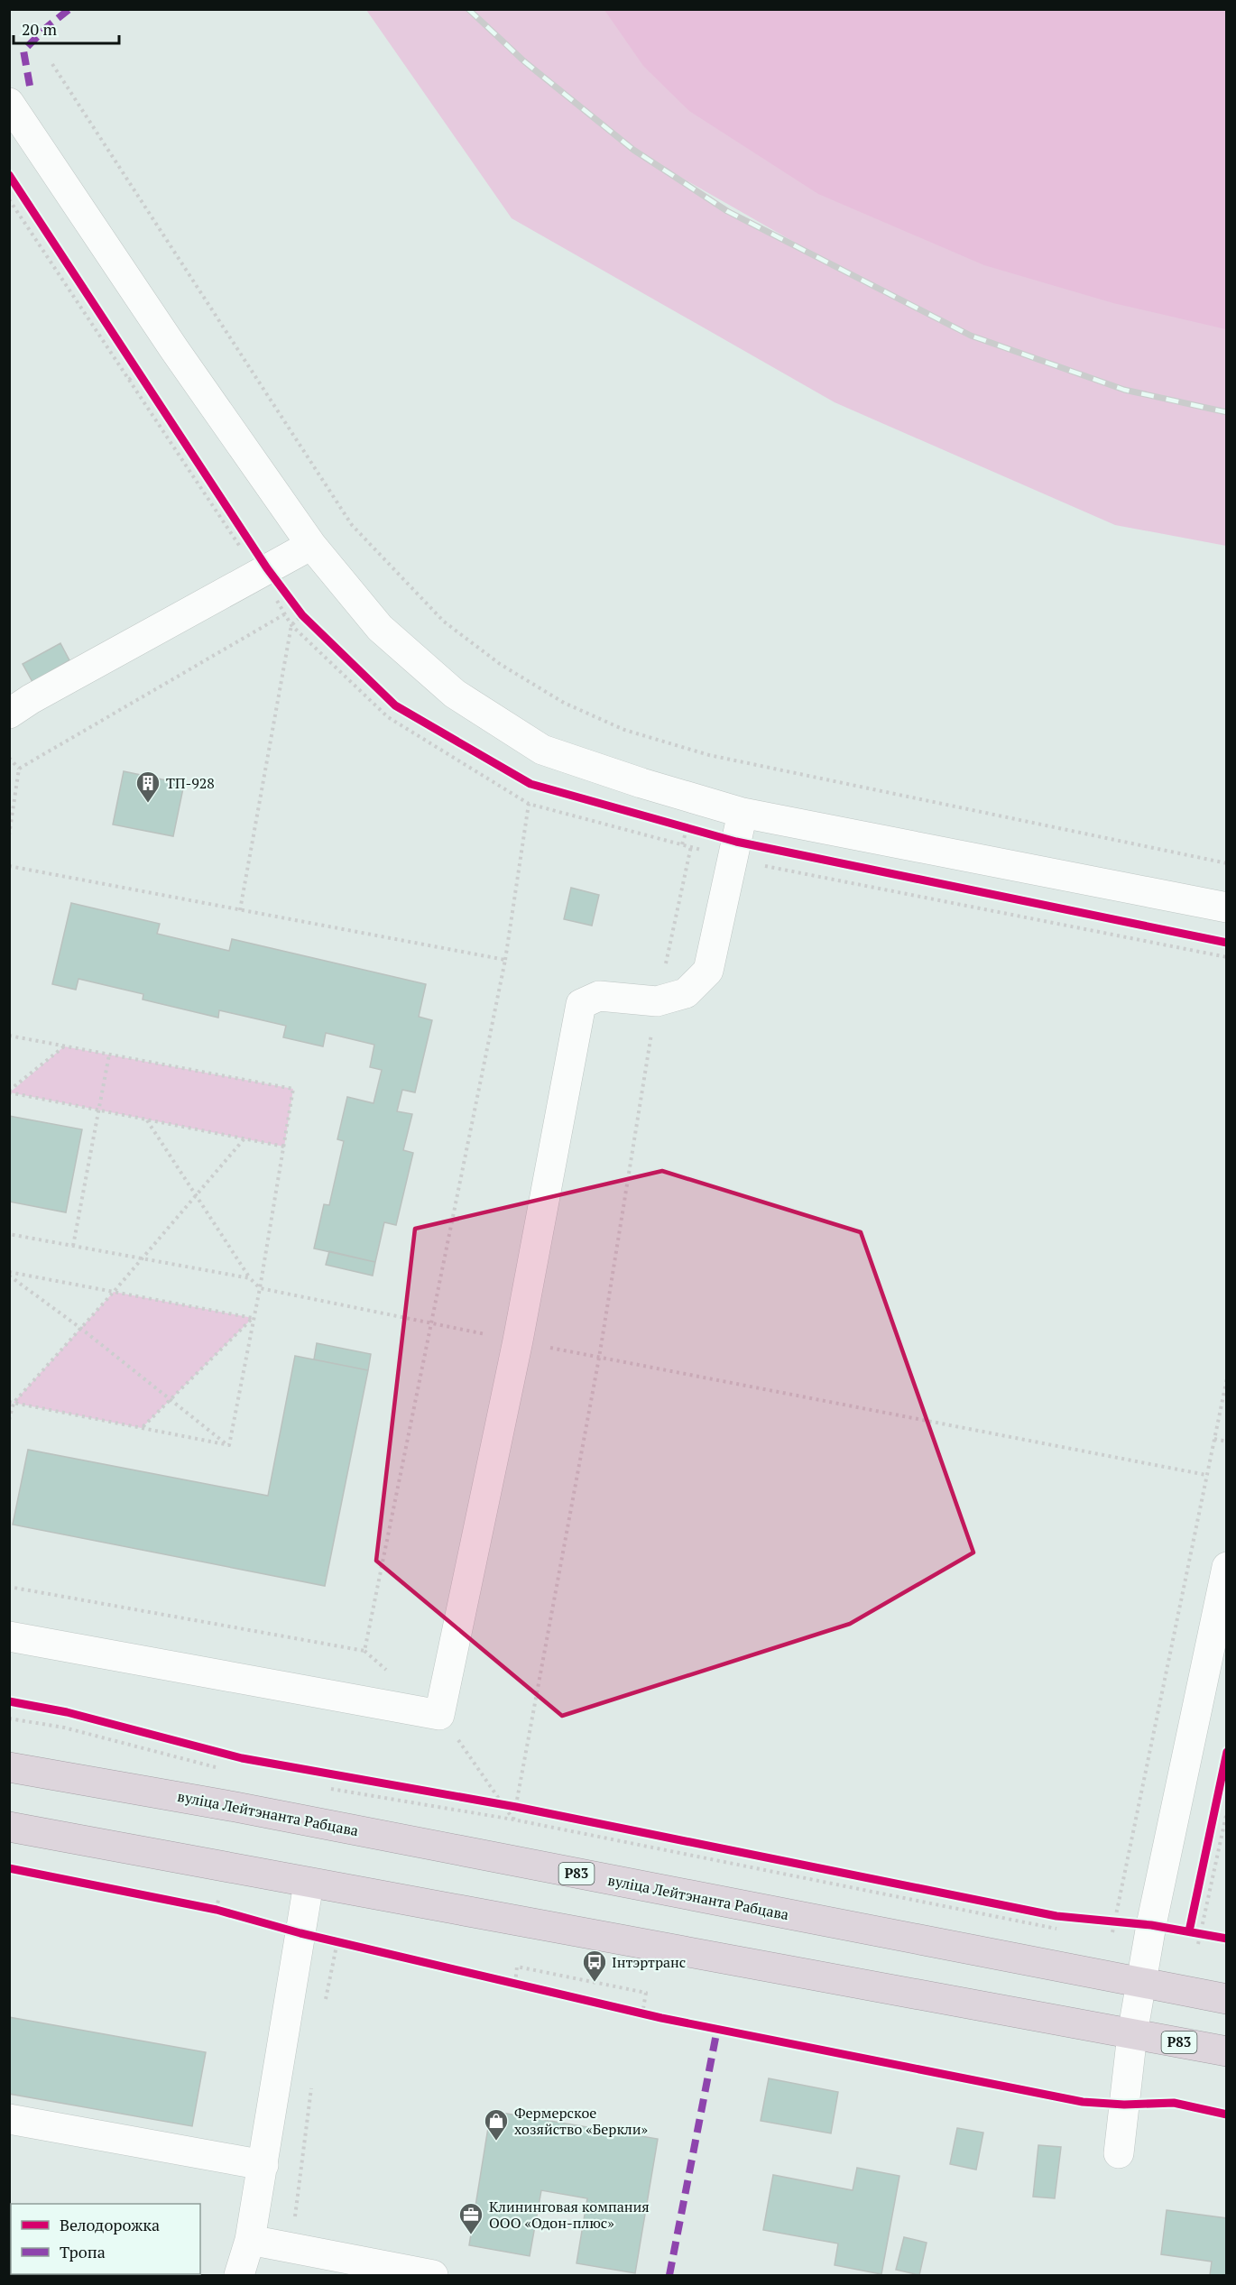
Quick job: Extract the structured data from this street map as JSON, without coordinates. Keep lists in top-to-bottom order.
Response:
{
  "streets": {
    "highway": ["вуліца Лейтэнанта Рабцава", "Р83"]
  },
  "places": {
    "building": ["ТП-928"],
    "bus stop": ["Інтэртранс"],
    "shop": ["Фермерское хозяйство «Беркли»"],
    "office": ["Клининговая компания ООО «Одон-плюс»"]
  },
  "legend": ["Велодорожка", "Тропа"],
  "scale_bar": "20 m"
}
